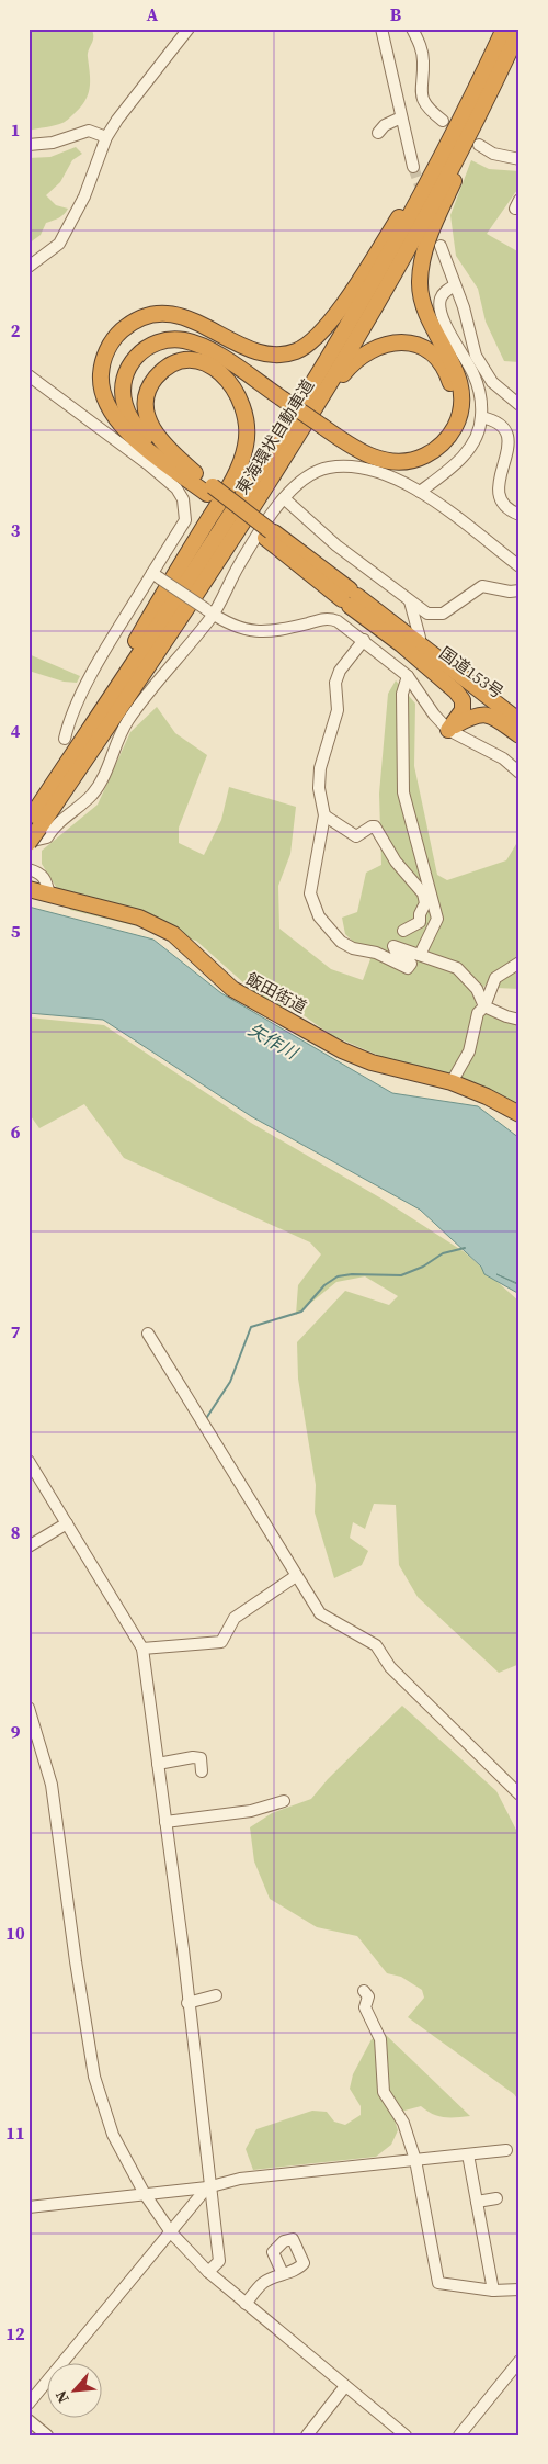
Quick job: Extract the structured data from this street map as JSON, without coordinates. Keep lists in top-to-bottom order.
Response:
{
  "streets": {
    "highway": ["東海環状自動車道", "国道153号", "飯田街道"]
  },
  "water": ["矢作川"],
  "north": "bottom left",
  "grid": {
    "columns": ["A", "B"],
    "rows": [
      "1",
      "2",
      "3",
      "4",
      "5",
      "6",
      "7",
      "8",
      "9",
      "10",
      "11",
      "12"
    ]
  }
}
